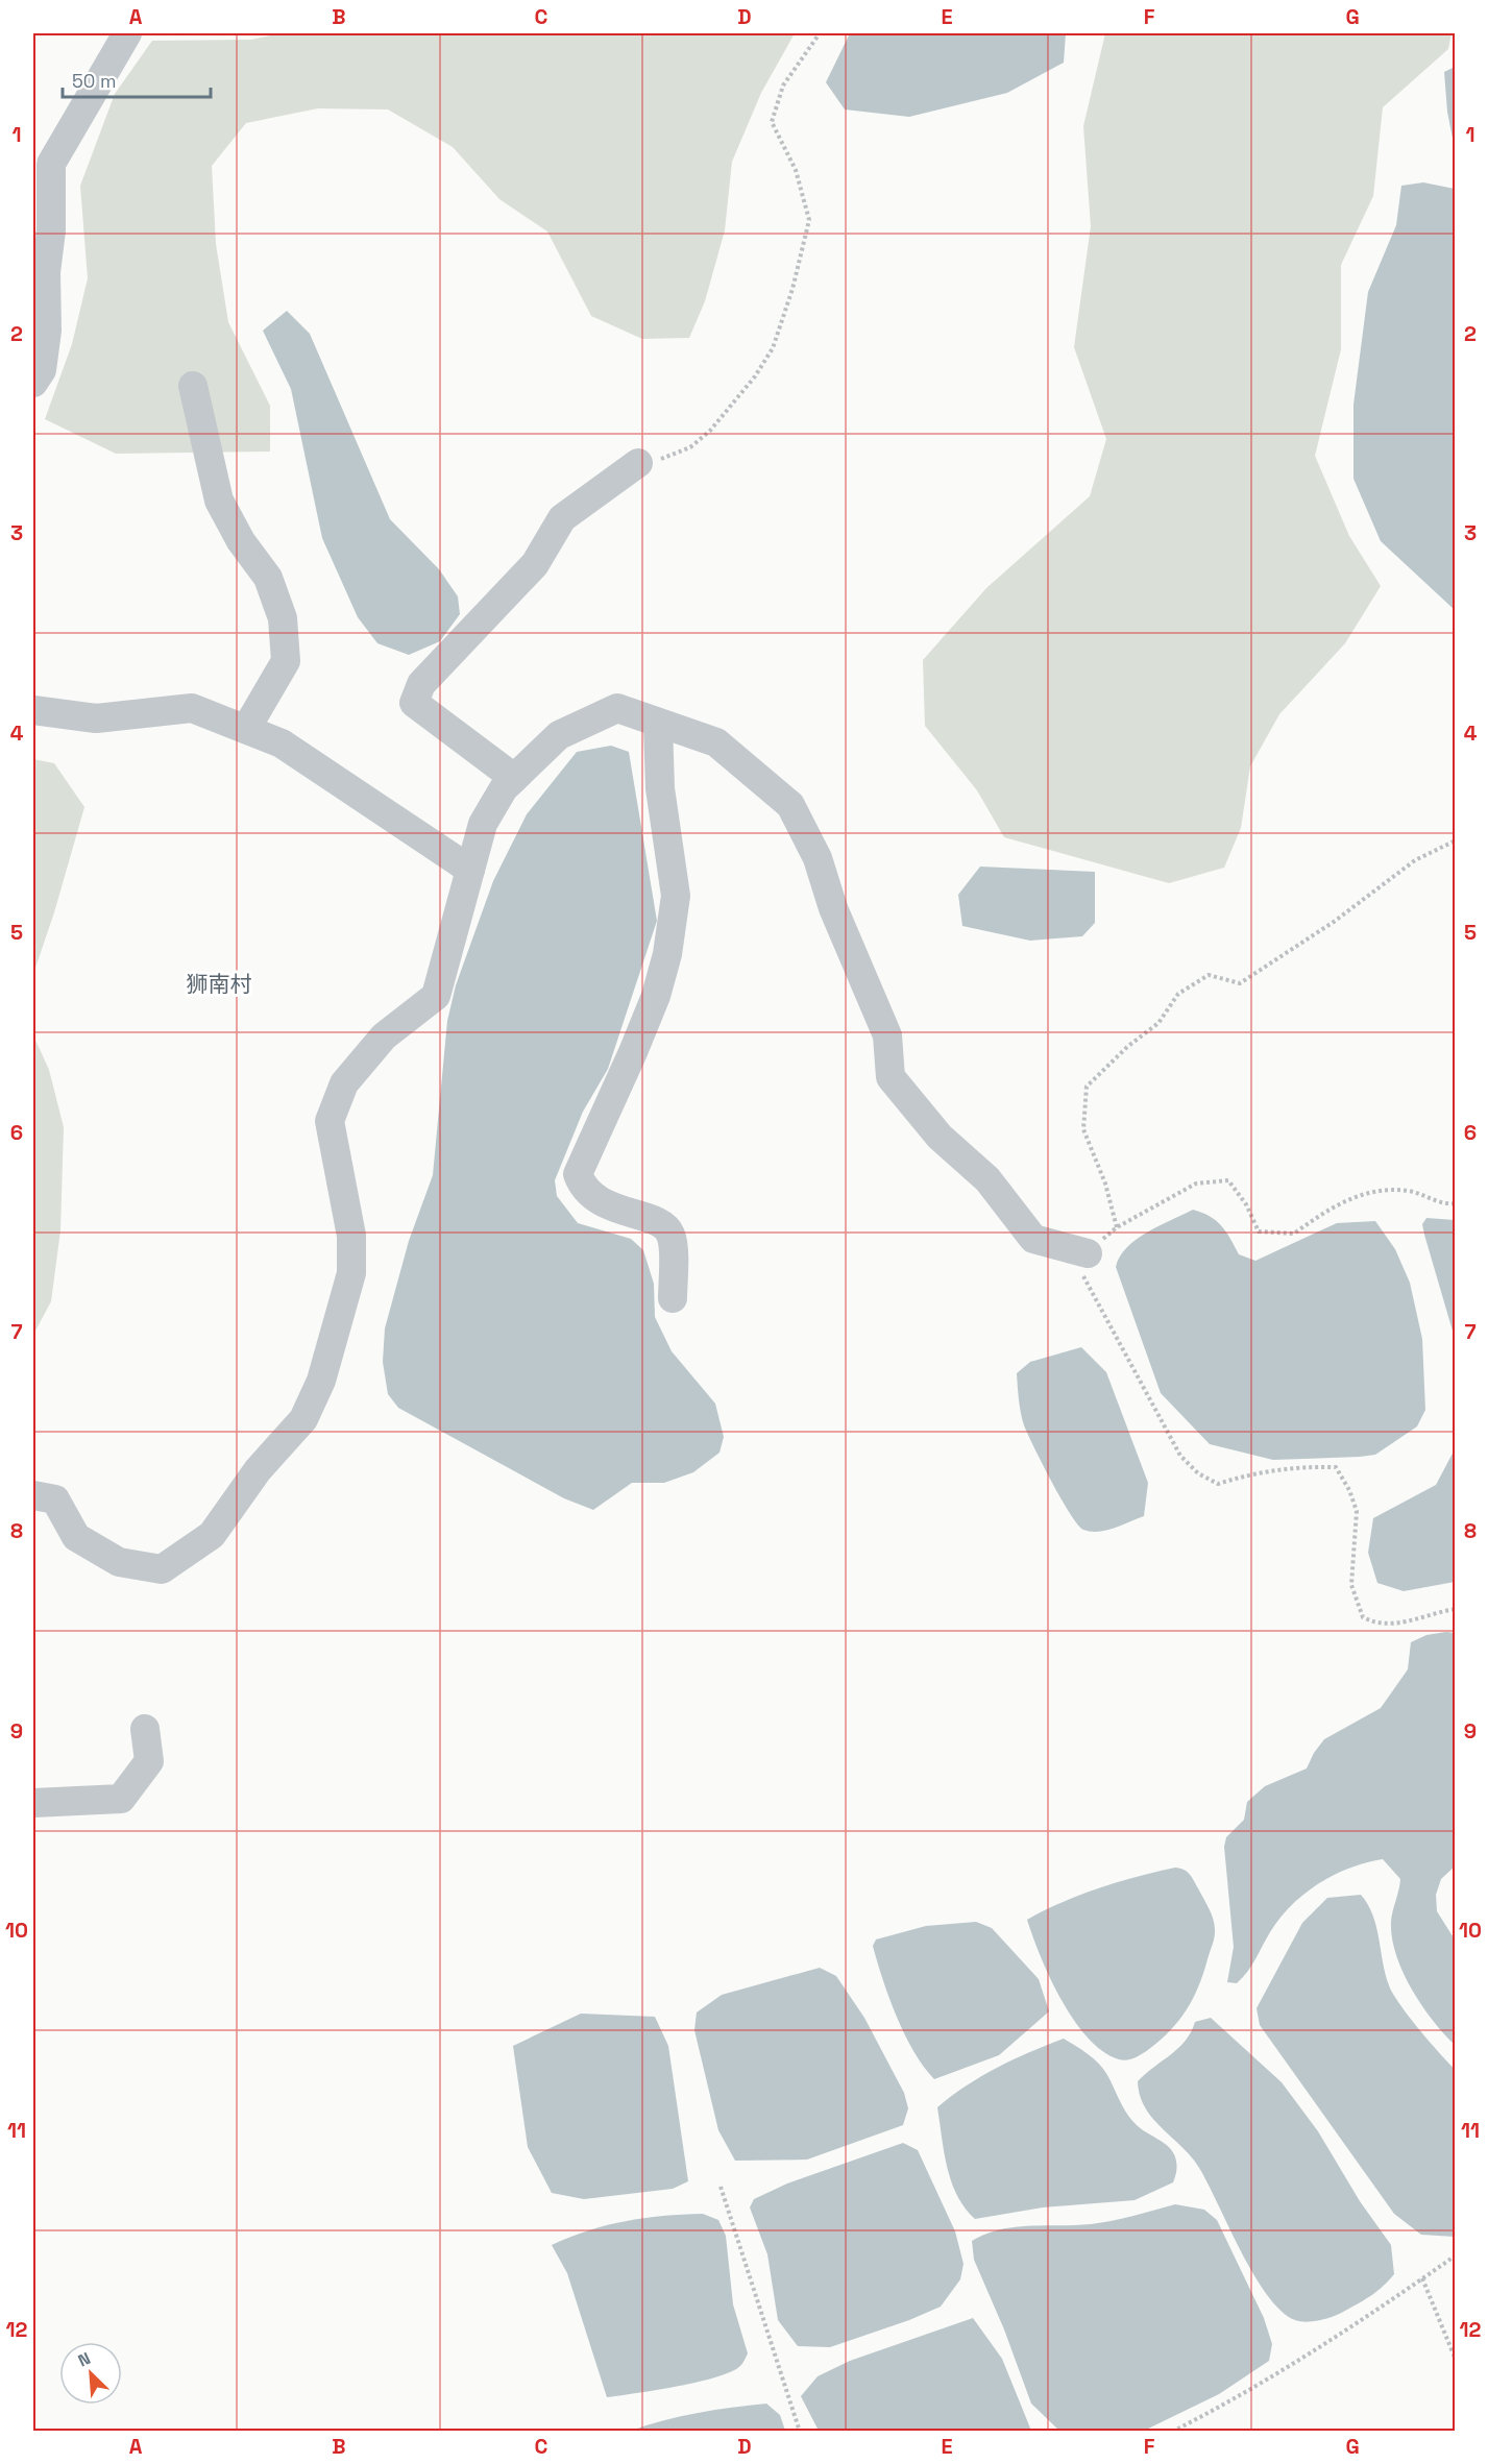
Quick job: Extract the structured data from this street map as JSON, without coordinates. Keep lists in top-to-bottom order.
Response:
{
  "districts": ["狮南村"],
  "scale_bar": "50 m",
  "north": "top left",
  "grid": {
    "columns": [
      "A",
      "B",
      "C",
      "D",
      "E",
      "F",
      "G"
    ],
    "rows": [
      "1",
      "2",
      "3",
      "4",
      "5",
      "6",
      "7",
      "8",
      "9",
      "10",
      "11",
      "12"
    ]
  }
}
